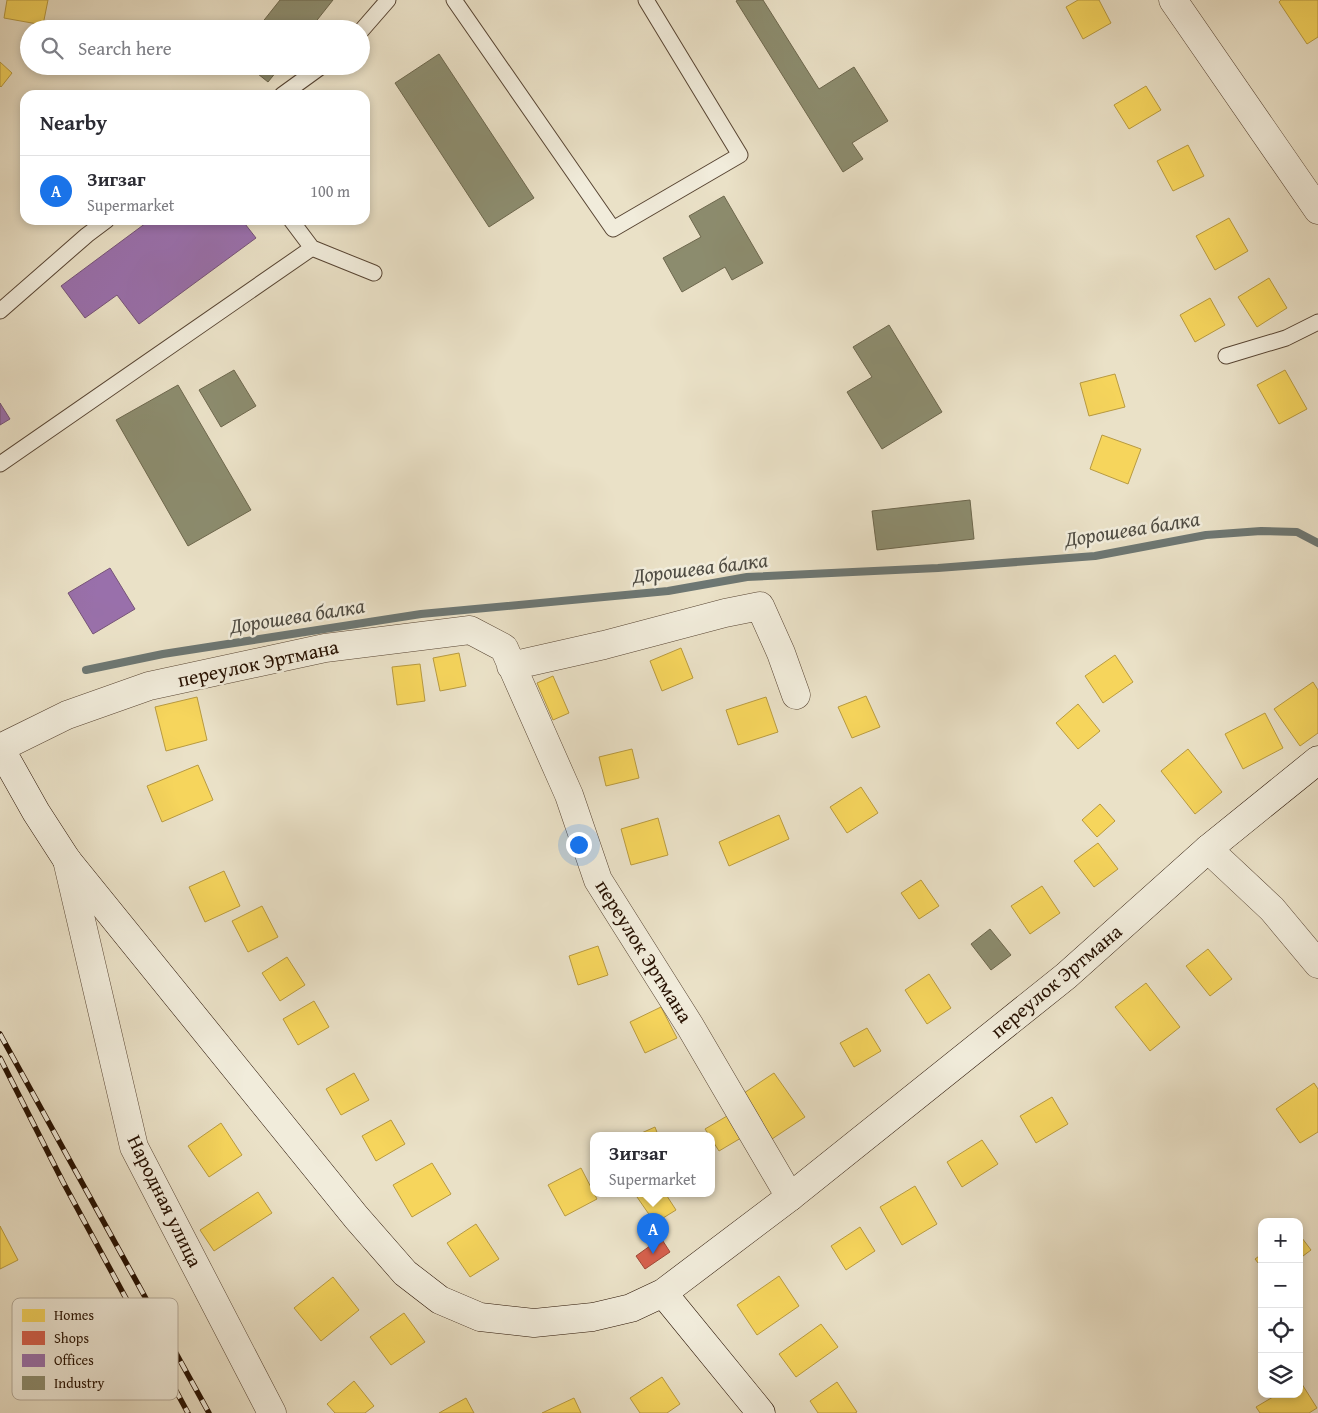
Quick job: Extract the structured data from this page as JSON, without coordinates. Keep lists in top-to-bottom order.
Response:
{
  "streets": {
    "street": ["переулок Эртмана", "Народная улица"]
  },
  "crossings": [
    ["переулок Эртмана", "Народная улица"]
  ],
  "water": ["Дорошева балка"],
  "legend": [
    "Homes",
    "Shops",
    "Offices",
    "Industry"
  ],
  "page": {
    "search": "Search here",
    "heading": "Nearby",
    "list": [
      {
        "mark": "A",
        "name": "Зигзаг",
        "note": "Supermarket",
        "value": "100 m"
      }
    ],
    "popup": ["Зигзаг", "Supermarket"],
    "pins": "A",
    "map_buttons": ["+", "−"]
  }
}
